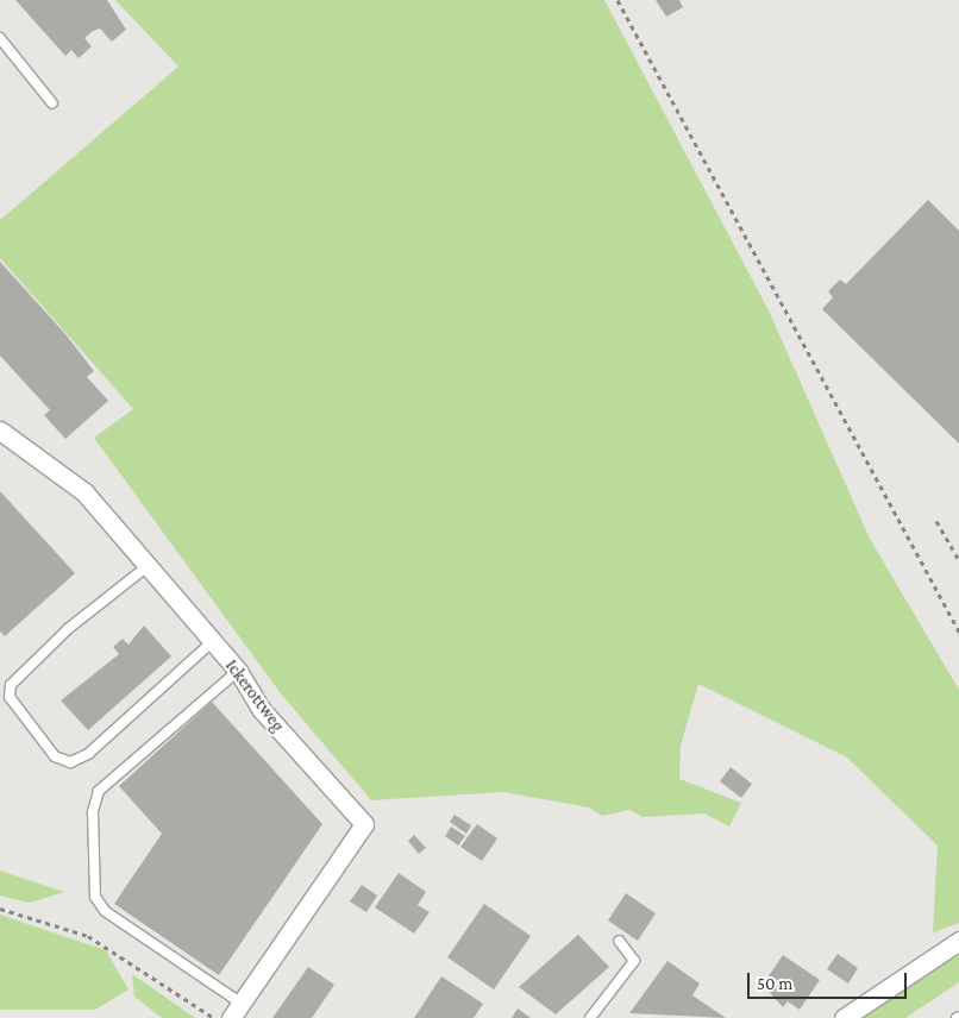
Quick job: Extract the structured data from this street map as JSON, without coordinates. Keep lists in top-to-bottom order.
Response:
{
  "streets": {
    "street": ["Ickerottweg"]
  },
  "scale_bar": "50 m"
}
